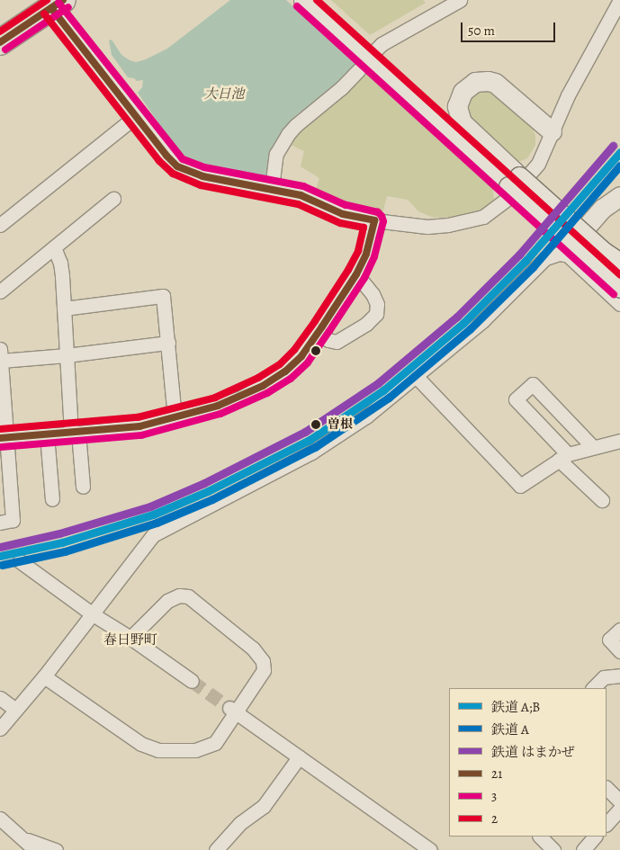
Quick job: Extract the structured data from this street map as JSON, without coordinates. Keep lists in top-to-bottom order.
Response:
{
  "districts": ["春日野町"],
  "water": ["大日池"],
  "places": ["曽根"],
  "lines": [
    "transit line 21",
    "transit line 2",
    "transit line 3",
    "rail line はまかぜ",
    "rail line A;B",
    "rail line A"
  ],
  "legend": [
    "鉄道 A;B",
    "鉄道 A",
    "鉄道 はまかぜ",
    "21",
    "3",
    "2"
  ],
  "scale_bar": "50 m"
}
